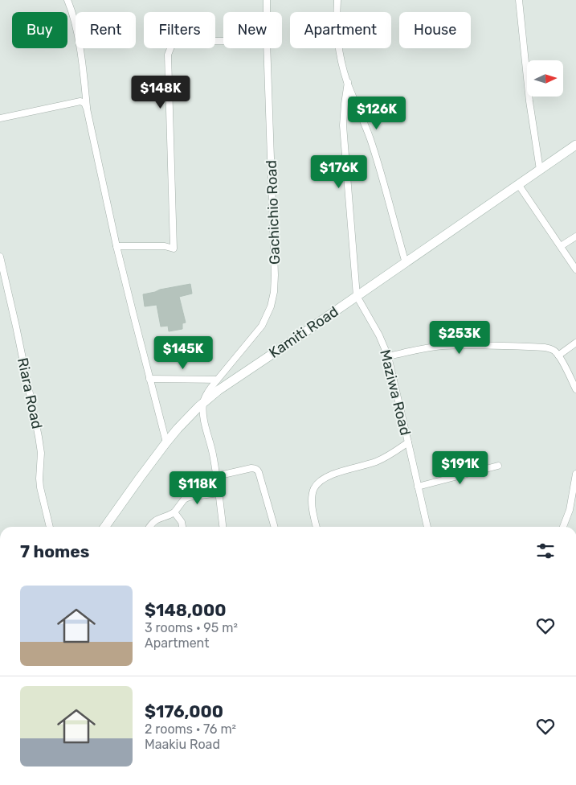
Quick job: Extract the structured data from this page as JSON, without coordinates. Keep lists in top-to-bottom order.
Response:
{
  "streets": {
    "main road": ["Kamiti Road"],
    "street": ["Gachichio Road", "Maziwa Road", "Riara Road"]
  },
  "crossings": [
    ["Gachichio Road", "Kamiti Road"],
    ["Kamiti Road", "Maziwa Road"]
  ],
  "north": "right",
  "page": {
    "chip": [
      "Buy",
      "Rent",
      "Filters",
      "New",
      "Apartment",
      "House"
    ],
    "price": [
      "$148K",
      "$126K",
      "$176K",
      "$253K",
      "$145K",
      "$191K",
      "$118K"
    ],
    "heading": "7 homes",
    "list": [
      {
        "name": "$148,000",
        "note": "3 rooms · 95 m² · Apartment"
      },
      {
        "name": "$176,000",
        "note": "2 rooms · 76 m² · Maakiu Road"
      }
    ]
  }
}
